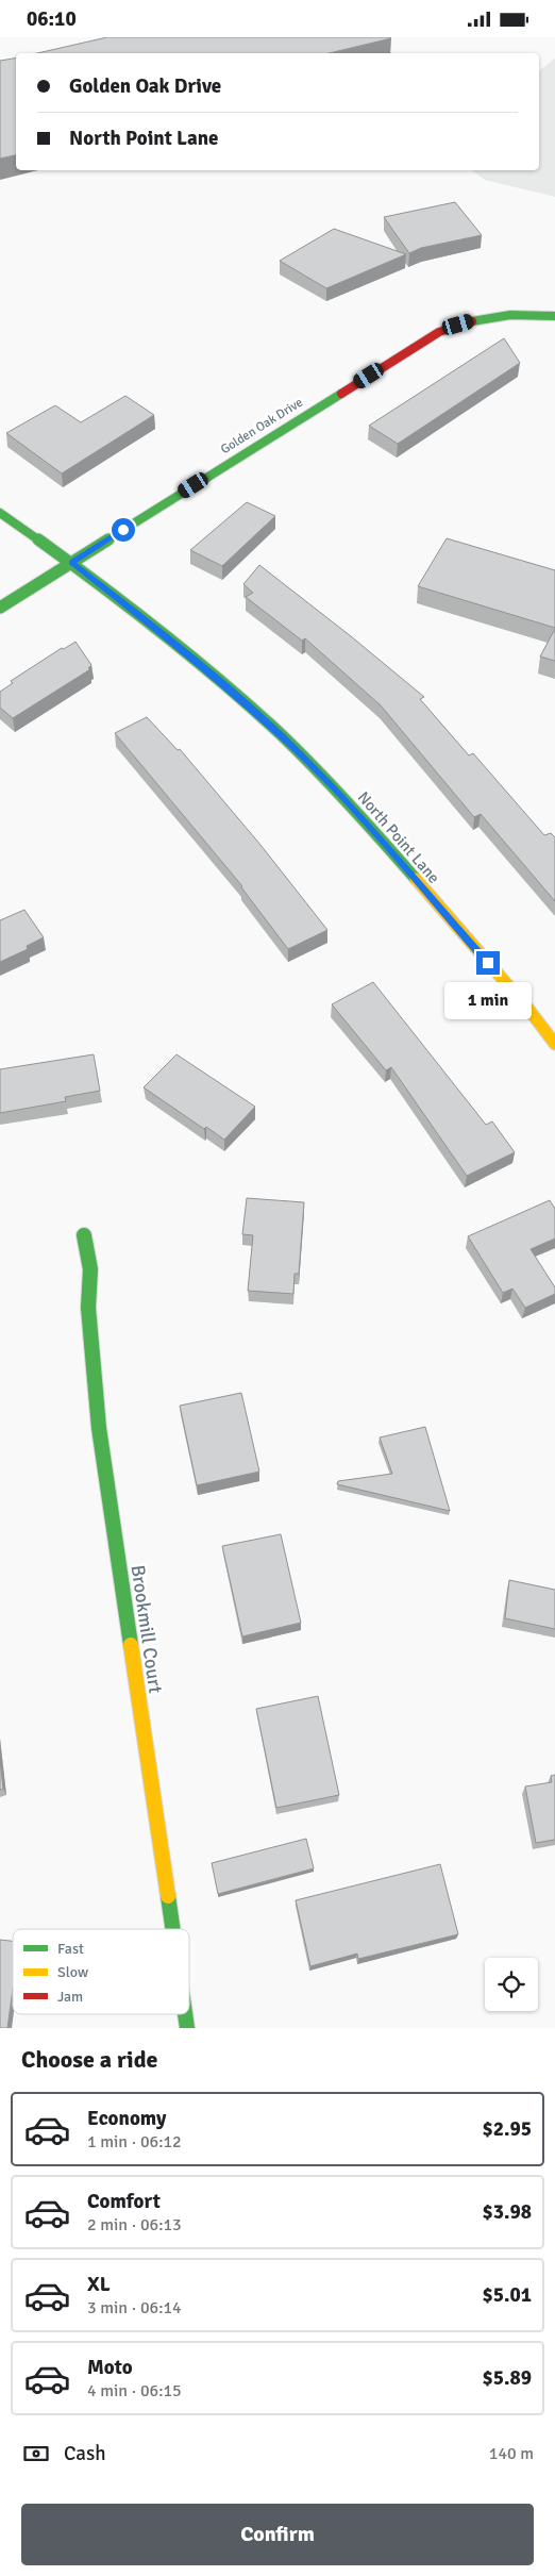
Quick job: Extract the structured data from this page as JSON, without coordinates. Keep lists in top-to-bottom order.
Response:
{
  "streets": {
    "street": ["Golden Oak Drive", "North Point Lane", "Brookmill Court"]
  },
  "crossings": [
    ["Golden Oak Drive", "North Point Lane"]
  ],
  "legend": ["Fast", "Slow", "Jam"],
  "page": {
    "status": "06:10",
    "banner": ["Golden Oak Drive", "North Point Lane"],
    "bubble": "1 min",
    "heading": "Choose a ride",
    "list": [
      {
        "name": "Economy",
        "note": "1 min · 06:12",
        "value": "$2.95"
      },
      {
        "name": "Comfort",
        "note": "2 min · 06:13",
        "value": "$3.98"
      },
      {
        "name": "XL",
        "note": "3 min · 06:14",
        "value": "$5.01"
      },
      {
        "name": "Moto",
        "note": "4 min · 06:15",
        "value": "$5.89"
      }
    ],
    "pay": ["Cash", "140 m"],
    "buttons": "Confirm"
  }
}
